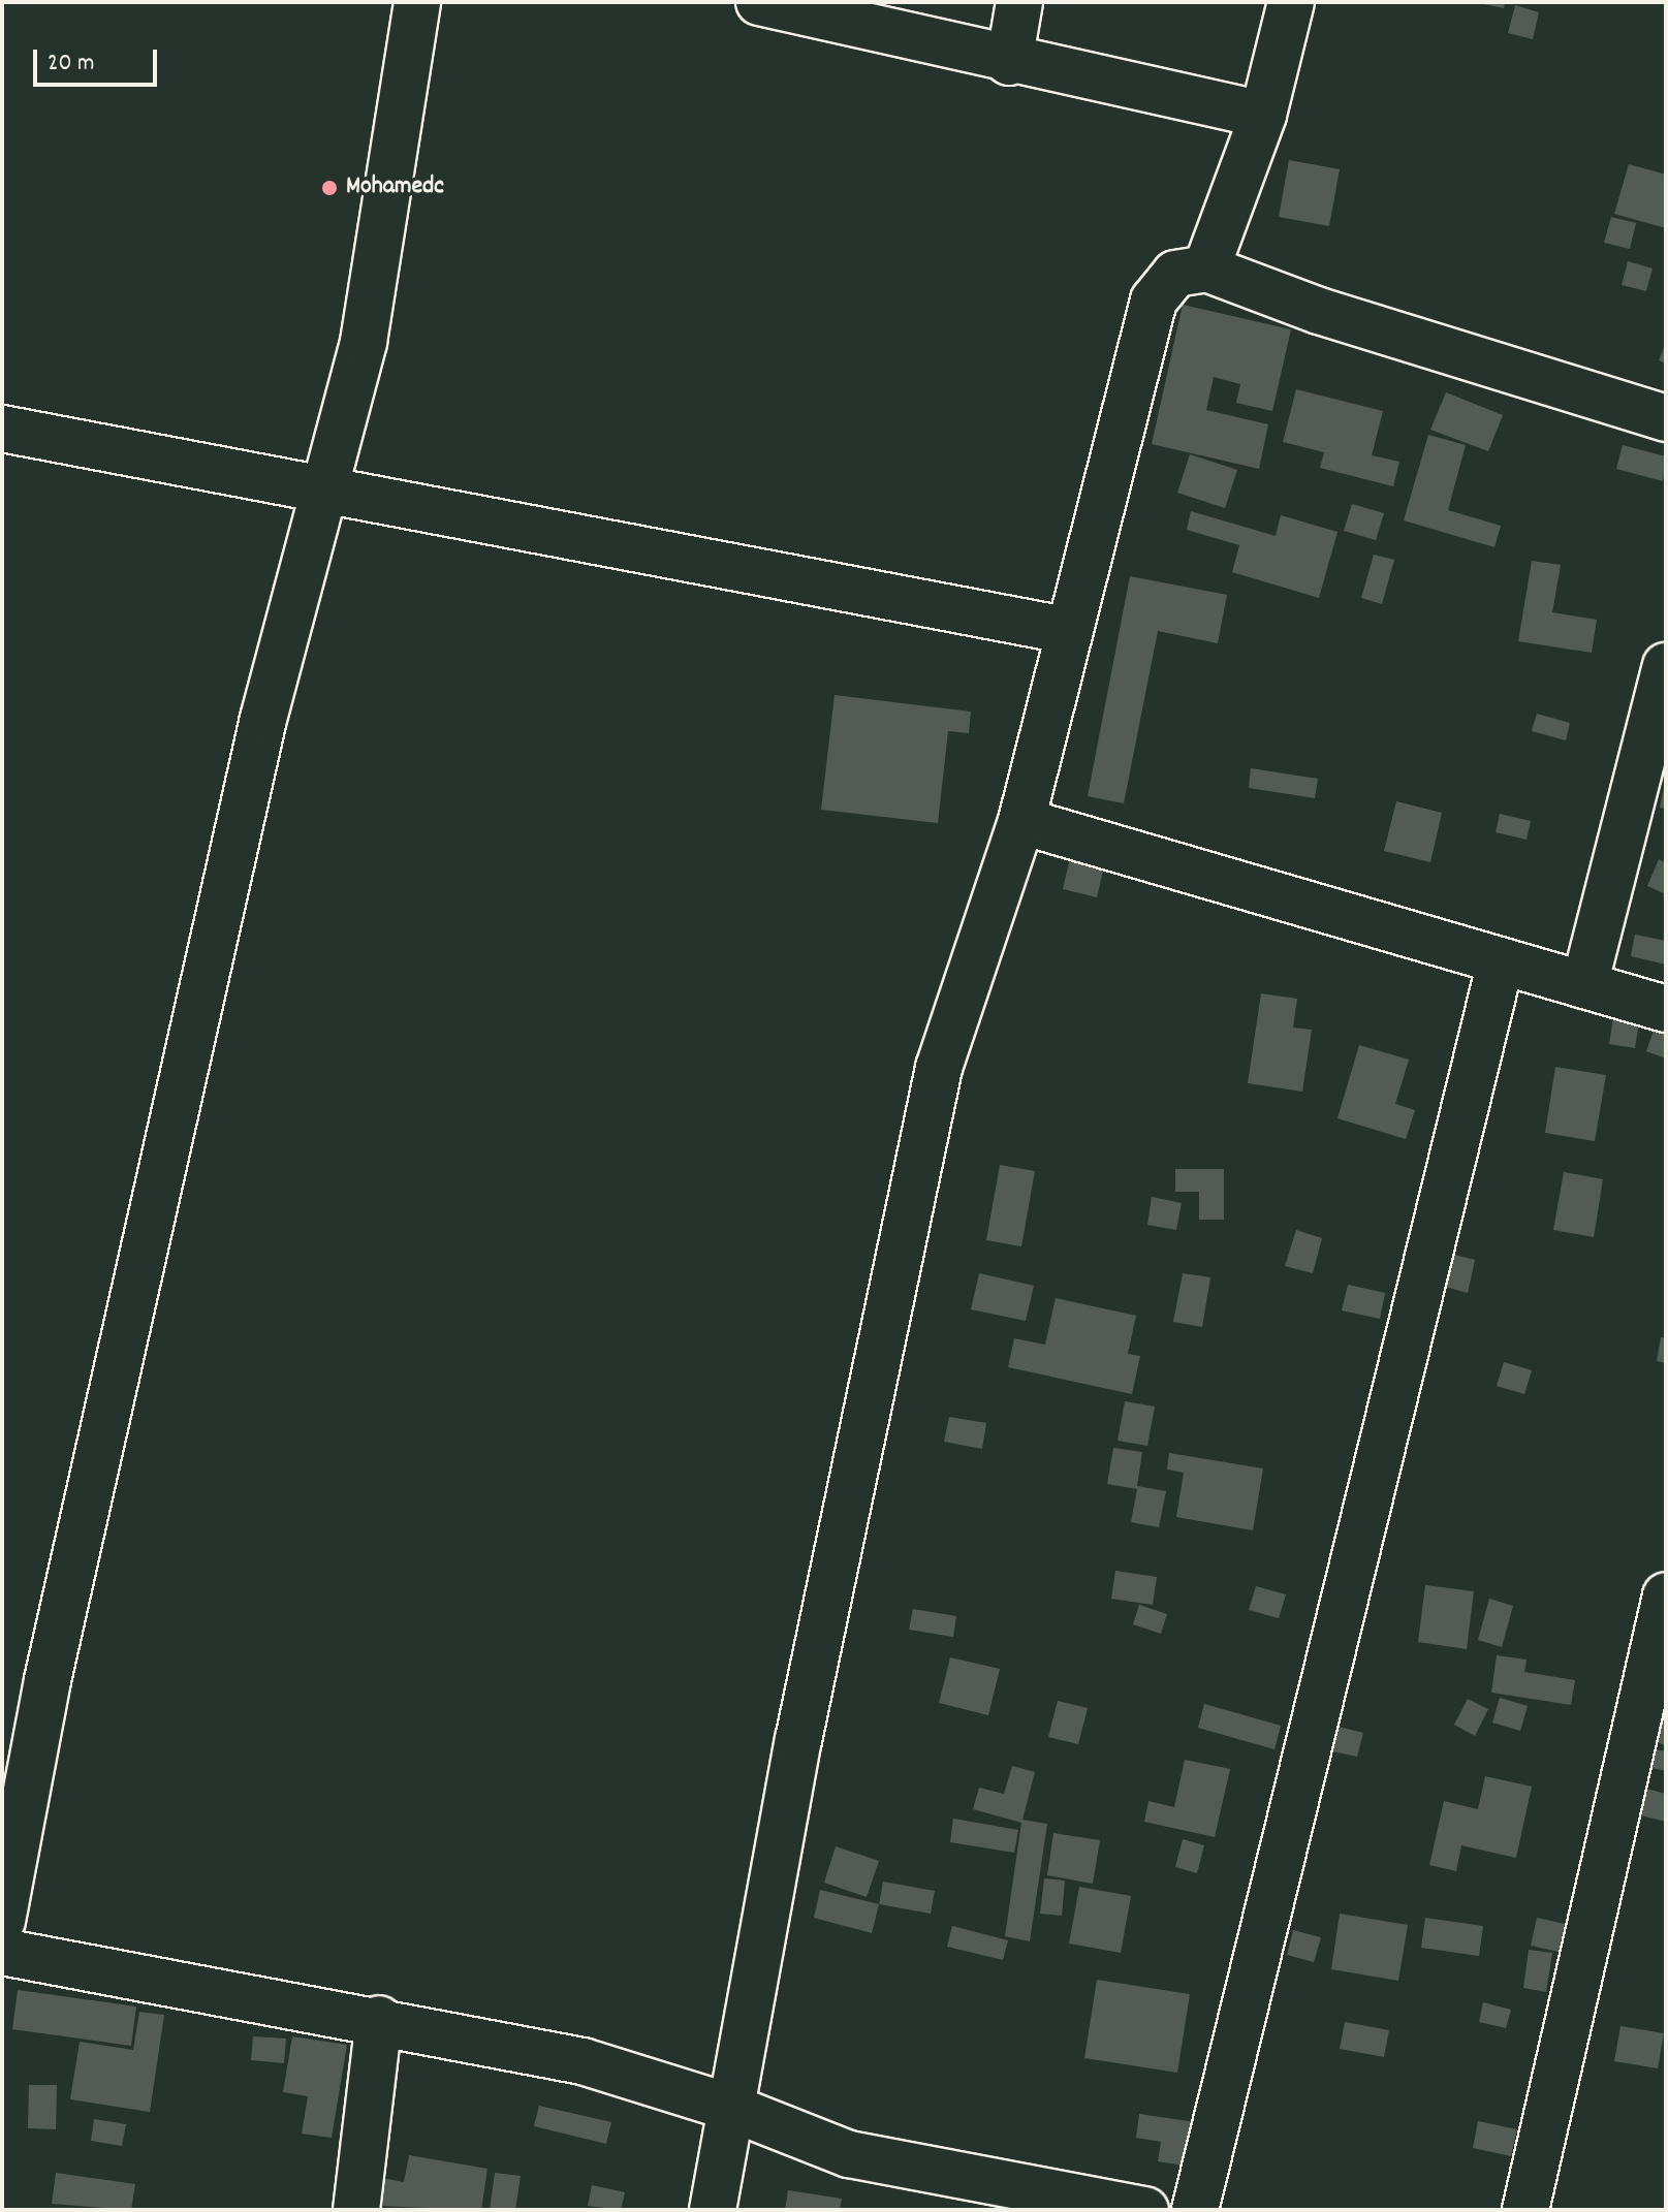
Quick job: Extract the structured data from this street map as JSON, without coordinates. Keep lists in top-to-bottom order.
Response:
{
  "places": ["Mohamedc"],
  "scale_bar": "20 m"
}
